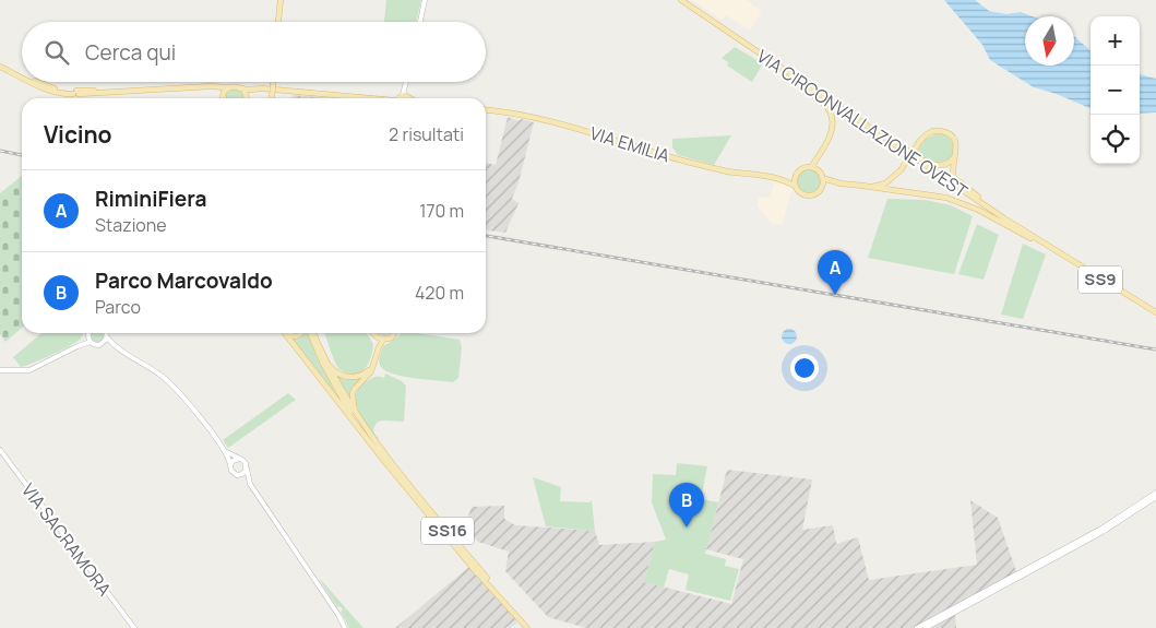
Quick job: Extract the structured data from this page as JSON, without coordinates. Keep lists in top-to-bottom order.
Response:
{
  "streets": {
    "main road": [
      "VIA CIRCONVALLAZIONE OVEST",
      "VIA EMILIA",
      "SS9",
      "SS16"
    ],
    "street": ["VIA SACRAMORA"]
  },
  "crossings": [
    ["VIA CIRCONVALLAZIONE OVEST", "SS9"]
  ],
  "north": "bottom",
  "page": {
    "map_buttons": ["+", "−"],
    "search": "Cerca qui",
    "heading": ["Vicino", "2 risultati"],
    "list": [
      {
        "mark": "A",
        "name": "RiminiFiera",
        "note": "Stazione",
        "value": "170 m"
      },
      {
        "mark": "B",
        "name": "Parco Marcovaldo",
        "note": "Parco",
        "value": "420 m"
      }
    ],
    "pins": ["A", "B"]
  }
}
